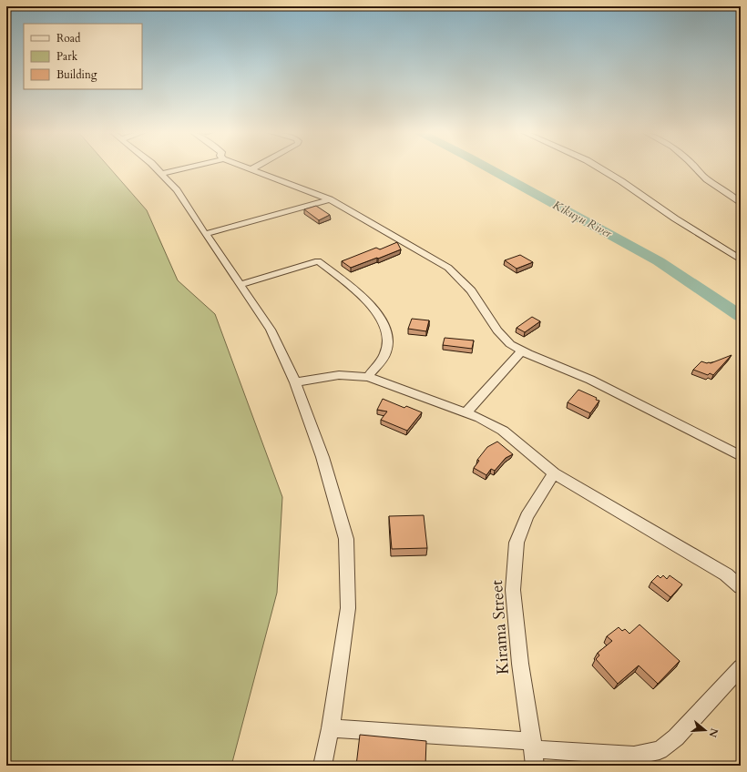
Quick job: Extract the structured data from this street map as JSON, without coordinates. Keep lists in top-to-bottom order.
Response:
{
  "streets": {
    "street": ["Kirama Street"]
  },
  "water": ["Kikuyu River"],
  "legend": ["Road", "Park", "Building"],
  "north": "right"
}
